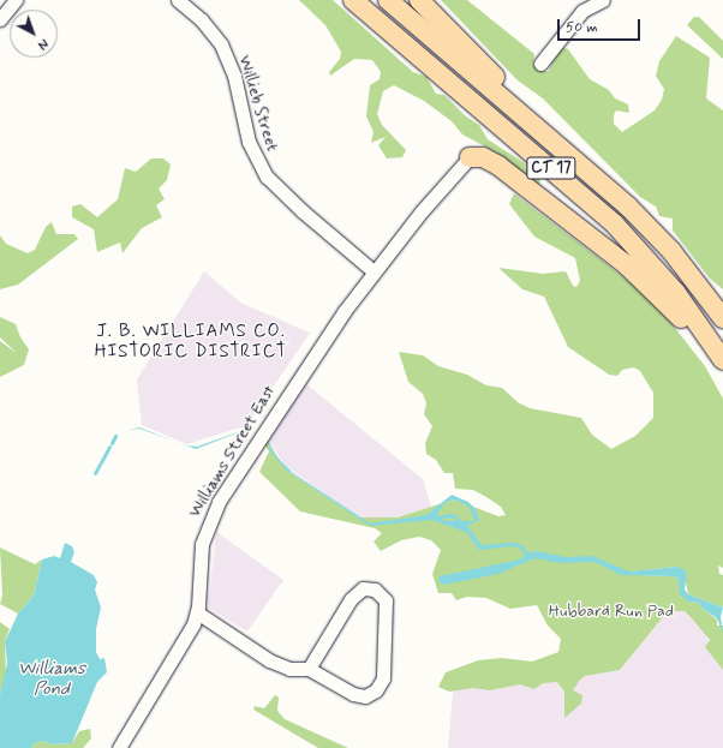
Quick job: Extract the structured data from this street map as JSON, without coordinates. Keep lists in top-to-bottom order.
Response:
{
  "streets": {
    "highway": ["CT 17"],
    "street": ["Willieb Street", "Williams Street East"]
  },
  "crossings": [
    ["Willieb Street", "Williams Street East"]
  ],
  "districts": ["J. B. WILLIAMS CO. HISTORIC DISTRICT"],
  "water": ["Williams Pond"],
  "parks": ["Hubbard Run Pad"],
  "scale_bar": "50 m",
  "north": "bottom right"
}
